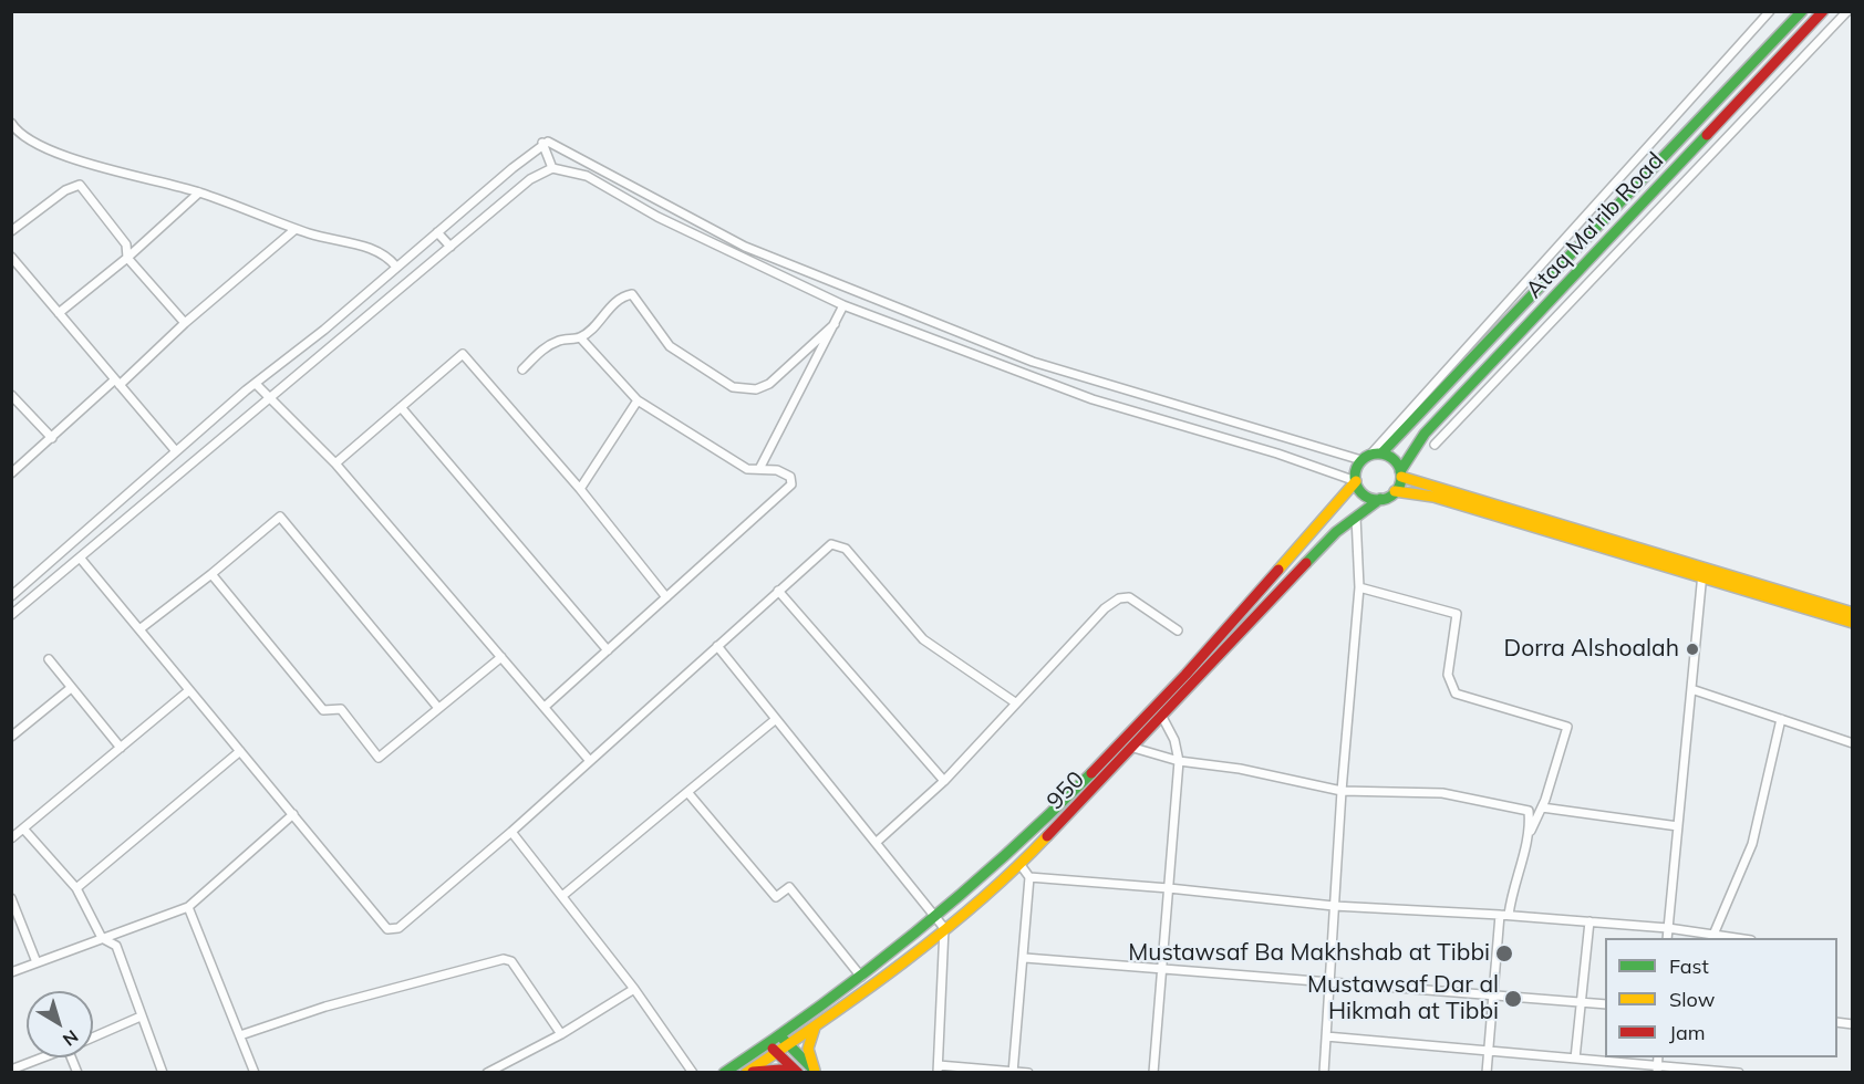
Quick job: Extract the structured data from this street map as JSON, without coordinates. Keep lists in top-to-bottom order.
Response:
{
  "streets": {
    "main road": ["Ataq Ma'rib Road", "950"]
  },
  "crossings": [
    ["Ataq Ma'rib Road", "950"]
  ],
  "places": ["Dorra Alshoalah", "Mustawsaf Ba Makhshab at Tibbi", "Mustawsaf Dar al Hikmah at Tibbi"],
  "legend": ["Fast", "Slow", "Jam"],
  "north": "bottom right"
}
